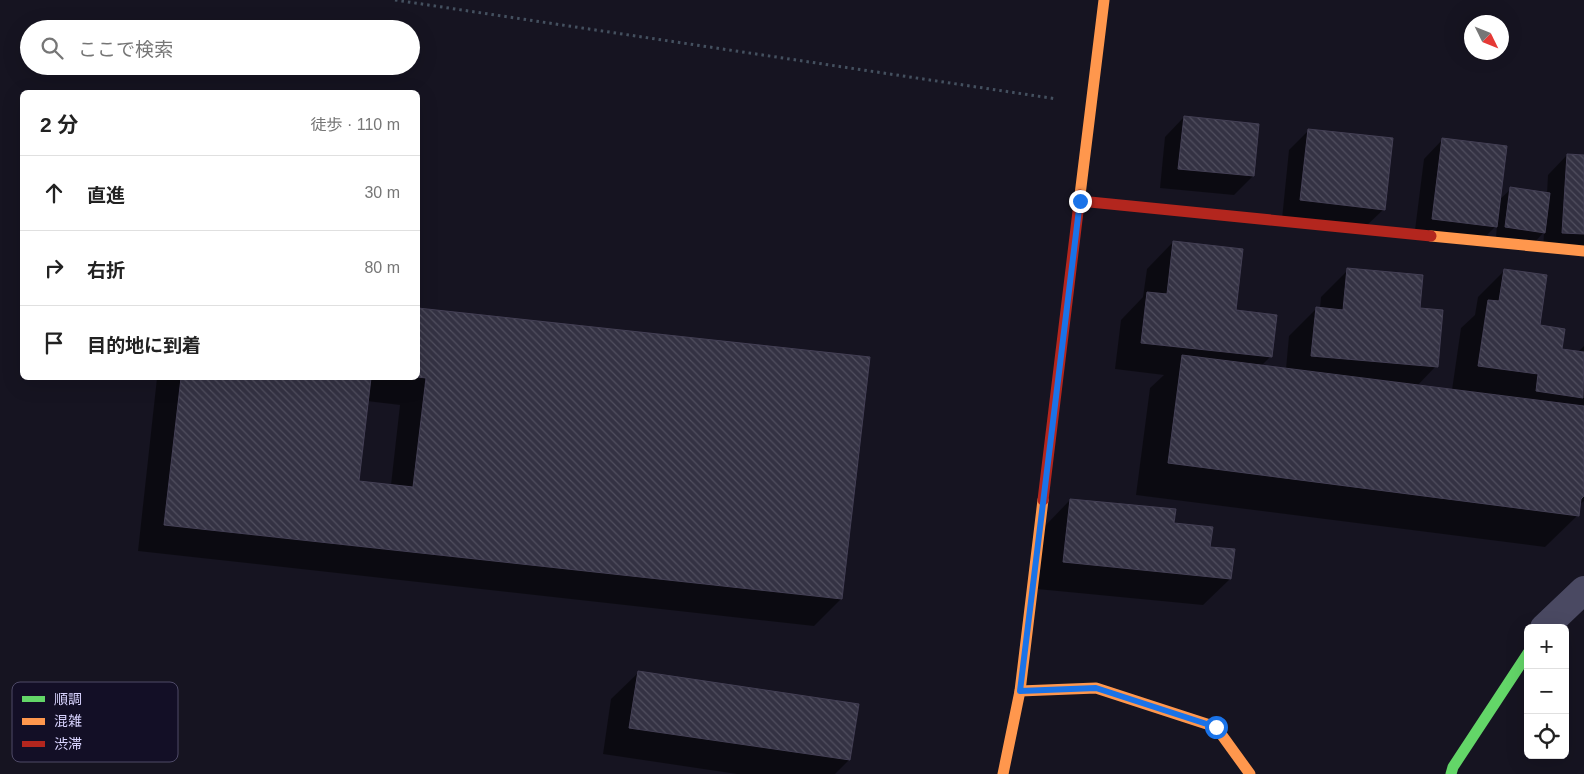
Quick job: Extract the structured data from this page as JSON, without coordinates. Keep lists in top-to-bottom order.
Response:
{
  "legend": ["順調", "混雑", "渋滞"],
  "north": "bottom right",
  "page": {
    "search": "ここで検索",
    "heading": ["2 分", "徒歩 · 110 m"],
    "list": [
      ["直進", "30 m"],
      ["右折", "80 m"],
      "目的地に到着"
    ],
    "map_buttons": ["+", "−"]
  }
}
